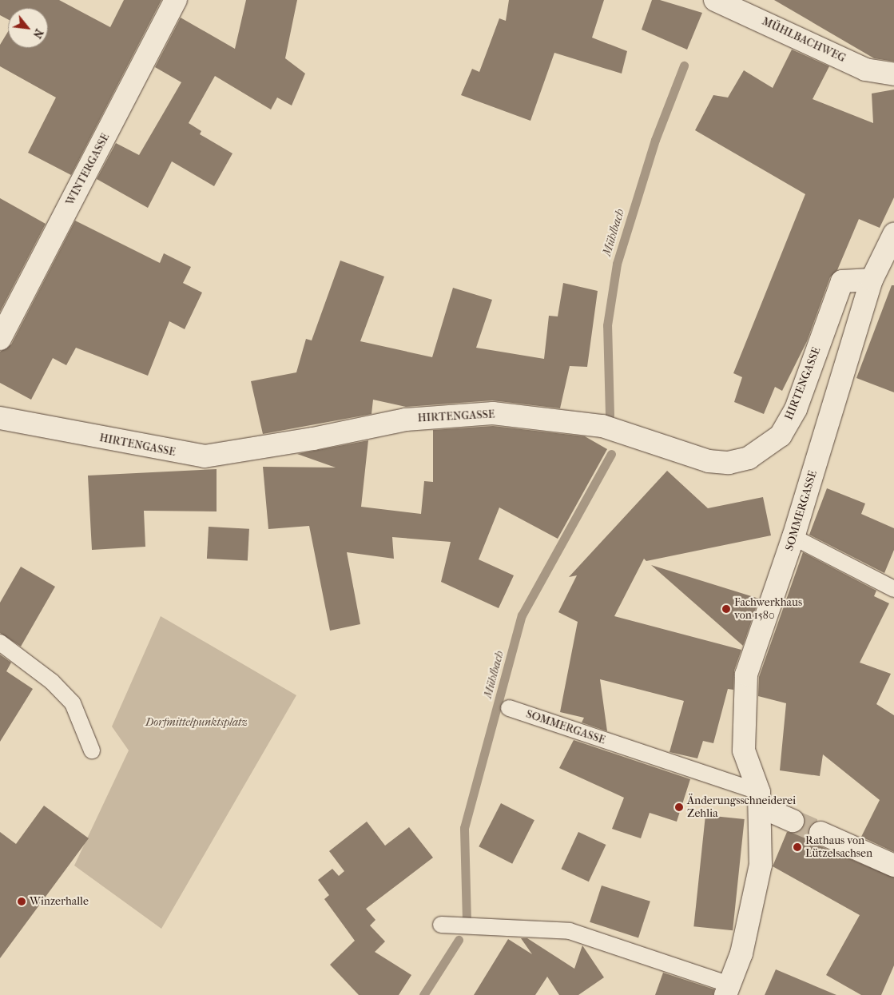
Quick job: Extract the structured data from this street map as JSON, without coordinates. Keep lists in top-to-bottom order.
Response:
{
  "streets": {
    "street": [
      "MÜHLBACHWEG",
      "WINTERGASSE",
      "HIRTENGASSE",
      "SOMMERGASSE"
    ]
  },
  "crossings": [
    ["HIRTENGASSE", "SOMMERGASSE"]
  ],
  "water": ["Mühlbach"],
  "parks": ["Dorfmittelpunktsplatz"],
  "places": [
    "Fachwerkhaus von 1580",
    "Änderungsschneiderei Zehlia",
    "Rathaus von Lützelsachsen",
    "Winzerhalle"
  ],
  "north": "bottom right"
}
